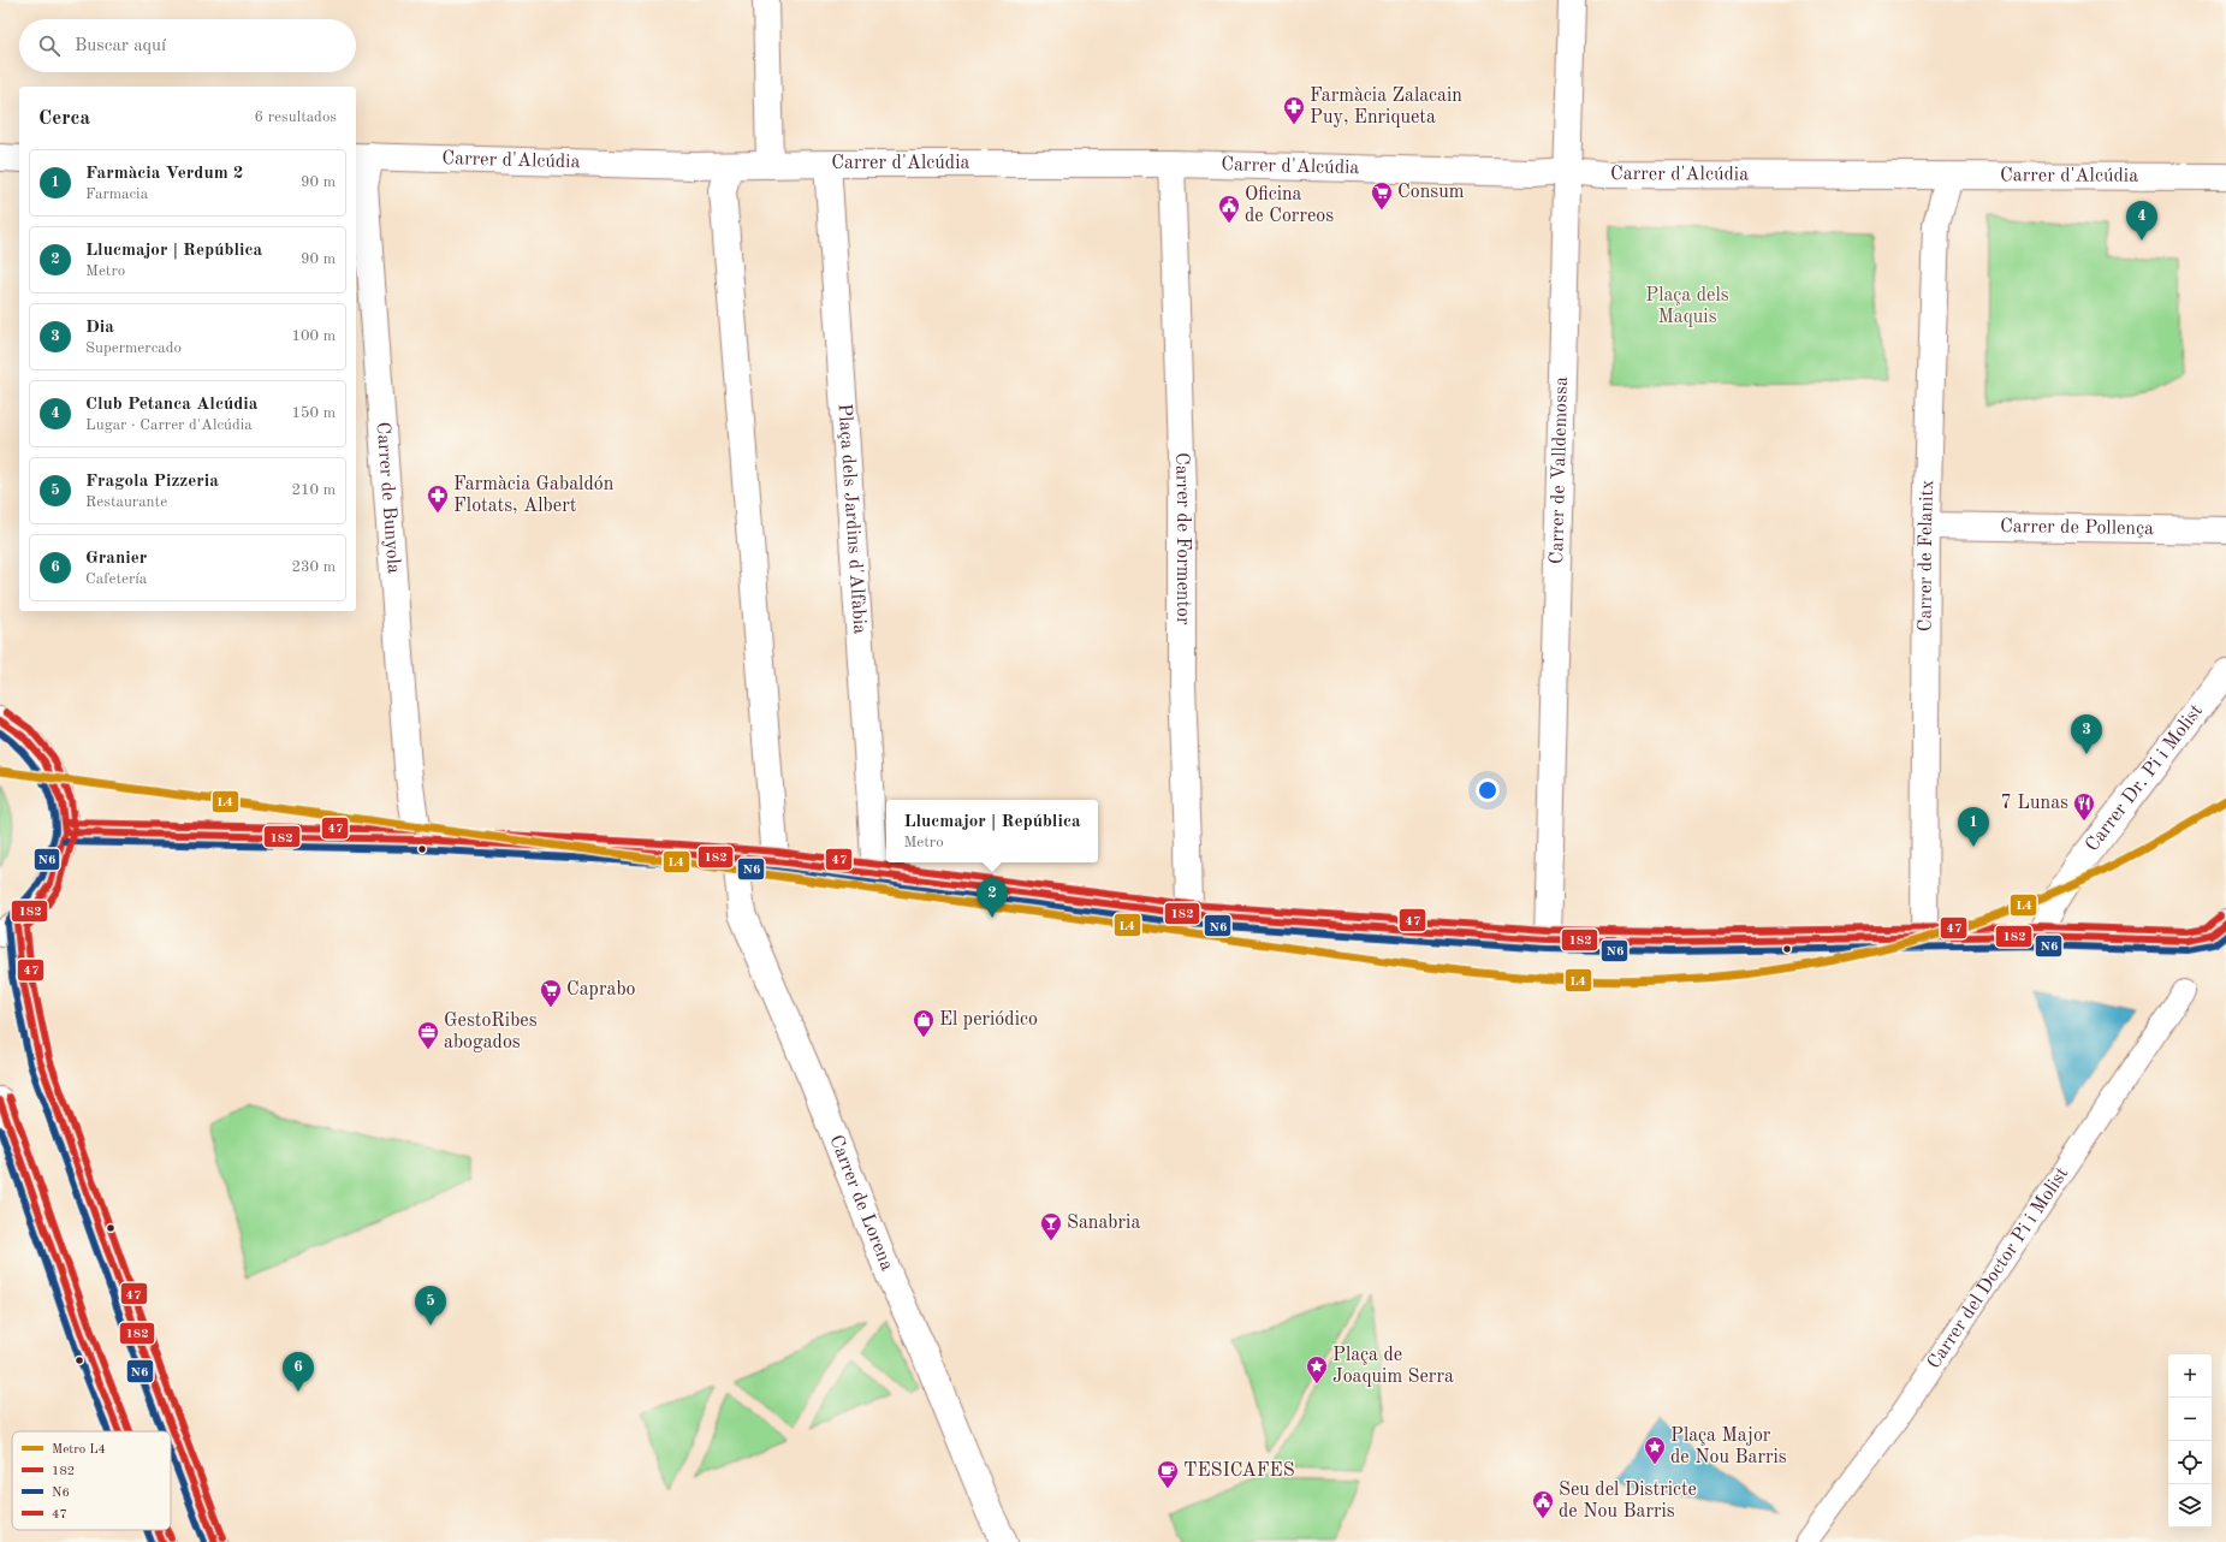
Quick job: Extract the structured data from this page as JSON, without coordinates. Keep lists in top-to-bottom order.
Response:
{
  "streets": {
    "street": [
      "Carrer d'Alcúdia",
      "Carrer de Valldemossa",
      "Carrer de Bunyola",
      "Plaça dels Jardins d'Alfàbia",
      "Carrer de Pollença",
      "Carrer de Formentor",
      "Carrer de Felanitx",
      "Carrer Dr. Pi i Molist",
      "Carrer de Lorena",
      "Carrer del Doctor Pi i Molist"
    ]
  },
  "crossings": [
    ["Carrer d'Alcúdia", "Carrer de Valldemossa"],
    ["Carrer d'Alcúdia", "Carrer de Bunyola"],
    ["Carrer d'Alcúdia", "Plaça dels Jardins d'Alfàbia"],
    ["Carrer d'Alcúdia", "Carrer de Formentor"],
    ["Carrer d'Alcúdia", "Carrer de Felanitx"],
    ["Carrer de Pollença", "Carrer de Felanitx"]
  ],
  "parks": ["Plaça dels Maquis"],
  "places": {
    "pharmacy": ["Farmàcia Zalacain Puy, Enriqueta", "Farmàcia Gabaldón Flotats, Albert"],
    "supermarket": ["Consum", "Caprabo"],
    "public building": ["Oficina de Correos", "Seu del Districte de Nou Barris"],
    "restaurant": ["7 Lunas"],
    "shop": ["El periódico"],
    "office": ["GestoRibes abogados"],
    "bar": ["Sanabria"],
    "place": ["Plaça de Joaquim Serra", "Plaça Major de Nou Barris"],
    "cafe": ["TESICAFES"]
  },
  "lines": [
    "transit line 47",
    "transit line 182",
    "transit line N6",
    "metro line L4"
  ],
  "legend": [
    "Metro L4",
    "182",
    "N6",
    "47"
  ],
  "page": {
    "search": "Buscar aquí",
    "heading": ["Cerca", "6 resultados"],
    "list": [
      {
        "mark": "1",
        "name": "Farmàcia Verdum 2",
        "note": "Farmacia",
        "value": "90 m"
      },
      {
        "mark": "2",
        "name": "Llucmajor | República",
        "note": "Metro",
        "value": "90 m"
      },
      {
        "mark": "3",
        "name": "Dia",
        "note": "Supermercado",
        "value": "100 m"
      },
      {
        "mark": "4",
        "name": "Club Petanca Alcúdia",
        "note": "Lugar · Carrer d'Alcúdia",
        "value": "150 m"
      },
      {
        "mark": "5",
        "name": "Fragola Pizzeria",
        "note": "Restaurante",
        "value": "210 m"
      },
      {
        "mark": "6",
        "name": "Granier",
        "note": "Cafetería",
        "value": "230 m"
      }
    ],
    "pins": [
      "4",
      "3",
      "1",
      "2",
      "5",
      "6"
    ],
    "popup": ["Llucmajor | República", "Metro"],
    "map_buttons": ["+", "−"]
  }
}
